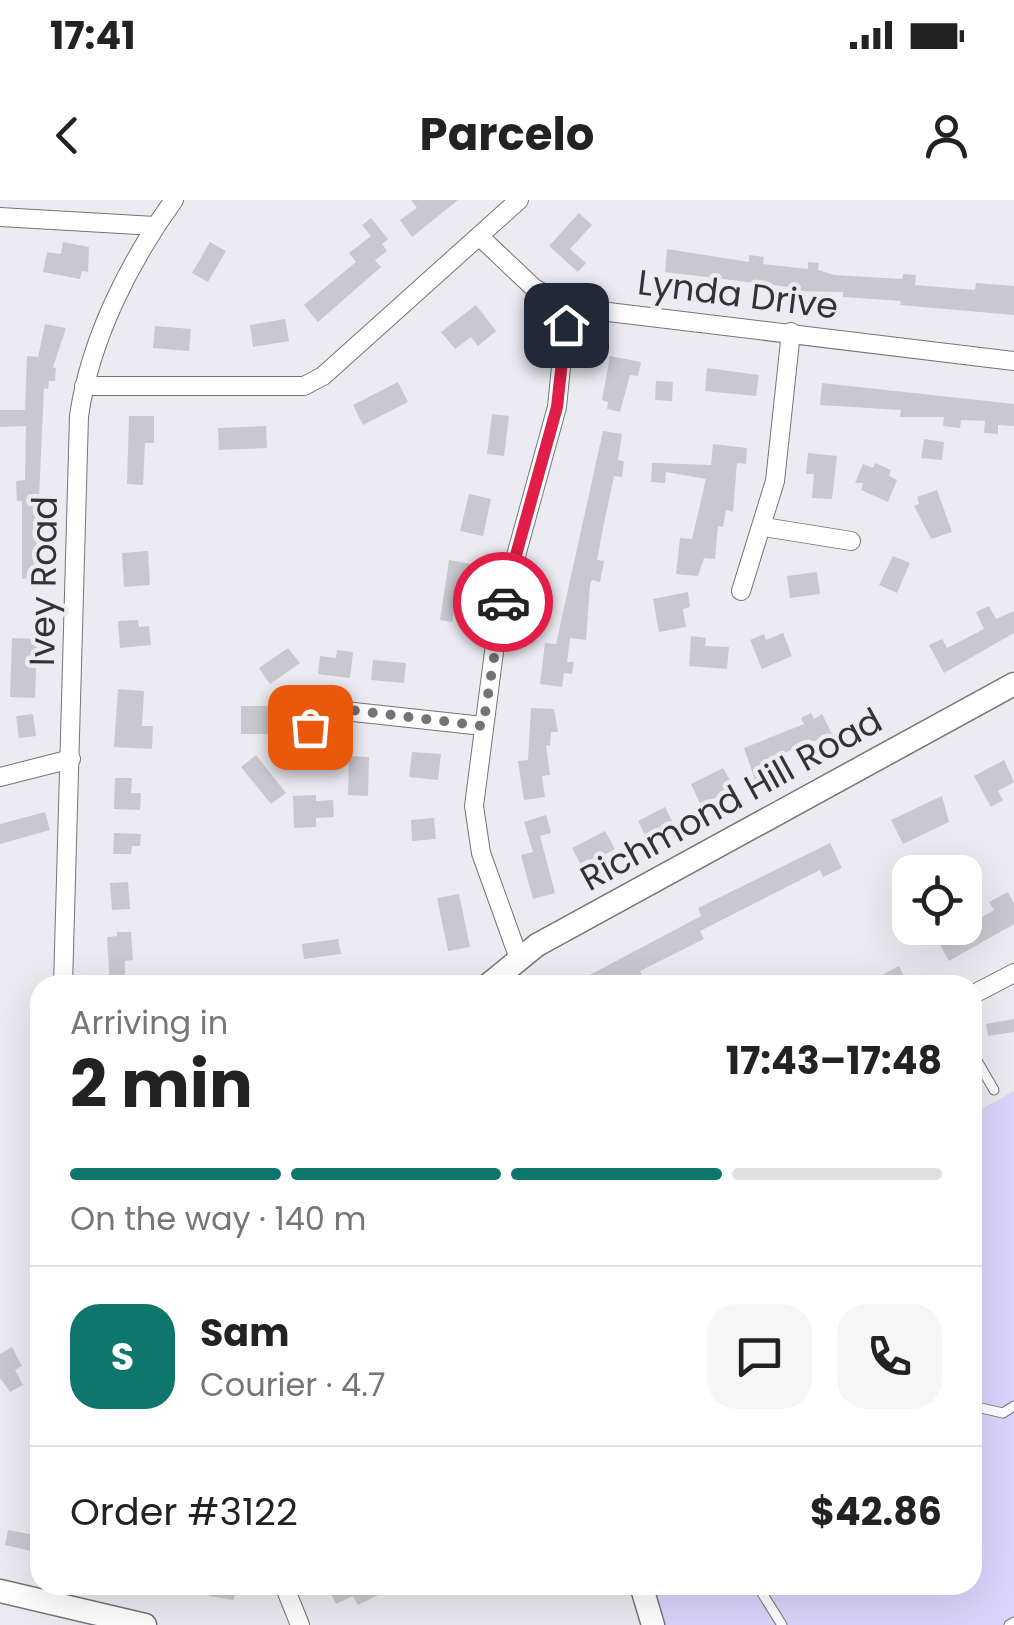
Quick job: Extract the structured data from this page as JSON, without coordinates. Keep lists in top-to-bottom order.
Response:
{
  "streets": {
    "street": ["Lynda Drive", "Ivey Road", "Richmond Hill Road"]
  },
  "page": {
    "status": "17:41",
    "header": "Parcelo",
    "heading": ["2 min", "Arriving in", "17:43–17:48"],
    "panel": [
      "Sam",
      "Courier · 4.7",
      "Order #3122",
      "$42.86"
    ],
    "bar": "On the way · 140 m",
    "round": "S"
  }
}
